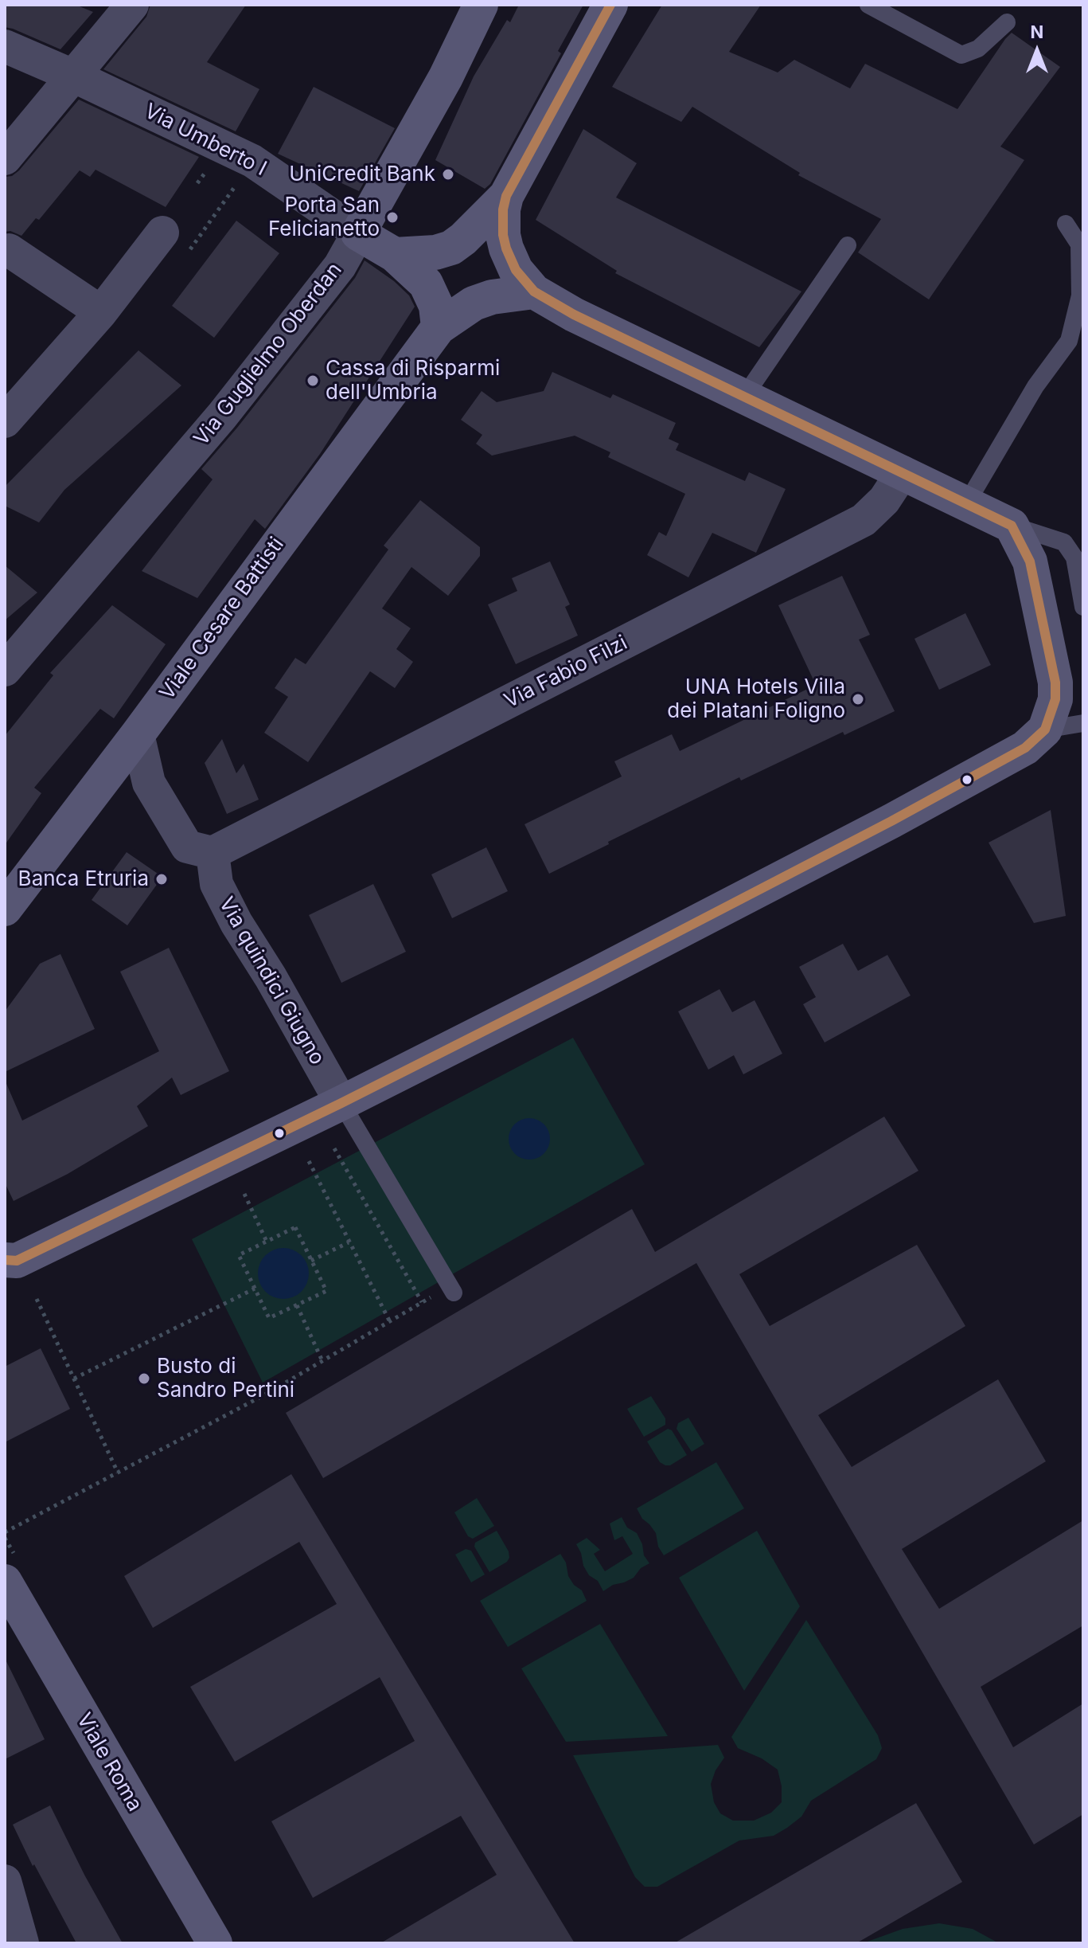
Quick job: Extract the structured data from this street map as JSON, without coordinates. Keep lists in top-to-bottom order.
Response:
{
  "streets": {
    "main road": [
      "Via Umberto I",
      "Via Guglielmo Oberdan",
      "Viale Cesare Battisti",
      "Viale Roma"
    ],
    "street": ["Via Fabio Filzi", "Via quindici Giugno"]
  },
  "crossings": [
    ["Via Umberto I", "Via Guglielmo Oberdan"],
    ["Via Fabio Filzi", "Via quindici Giugno"]
  ],
  "places": [
    "UniCredit Bank",
    "Porta San Felicianetto",
    "Cassa di Risparmi dell'Umbria",
    "UNA Hotels Villa dei Platani Foligno",
    "Banca Etruria",
    "Busto di Sandro Pertini"
  ],
  "north": "top"
}
